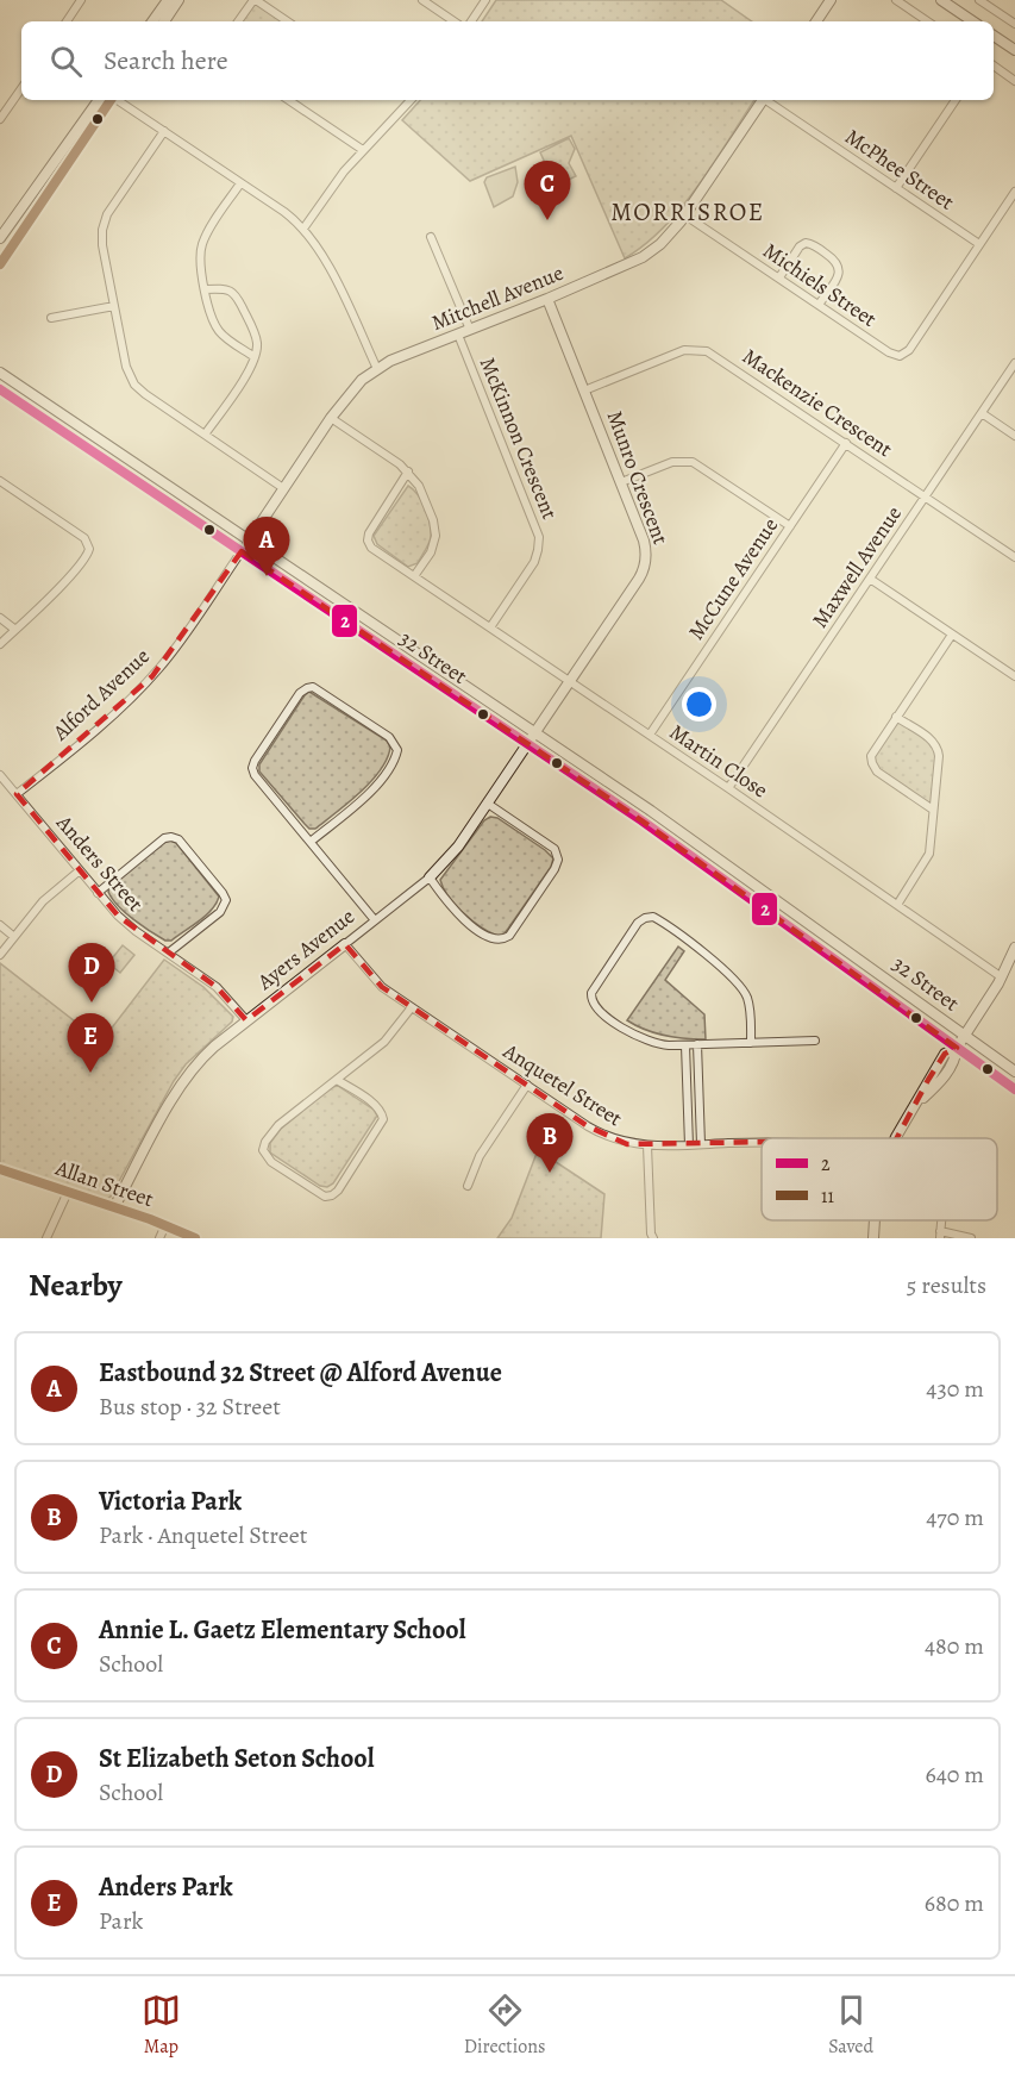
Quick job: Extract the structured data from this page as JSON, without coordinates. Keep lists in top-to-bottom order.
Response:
{
  "streets": {
    "main road": [
      "Mitchell Avenue",
      "Munro Crescent",
      "32 Street",
      "Alford Avenue",
      "Ayers Avenue",
      "Allan Street"
    ],
    "street": [
      "McPhee Street",
      "Michiels Street",
      "Mackenzie Crescent",
      "McKinnon Crescent",
      "Maxwell Avenue",
      "McCune Avenue",
      "Martin Close",
      "Anders Street",
      "Anquetel Street"
    ]
  },
  "crossings": [
    ["McPhee Street", "Michiels Street"],
    ["Michiels Street", "Mitchell Avenue"],
    ["Mitchell Avenue", "McKinnon Crescent"],
    ["Mitchell Avenue", "Munro Crescent"],
    ["Mitchell Avenue", "32 Street"],
    ["Mitchell Avenue", "Alford Avenue"],
    ["Mackenzie Crescent", "Munro Crescent"],
    ["Mackenzie Crescent", "Maxwell Avenue"],
    ["Mackenzie Crescent", "McCune Avenue"],
    ["McKinnon Crescent", "Martin Close"],
    ["Munro Crescent", "32 Street"],
    ["Munro Crescent", "Martin Close"],
    ["Munro Crescent", "Ayers Avenue"],
    ["Maxwell Avenue", "Martin Close"],
    ["McCune Avenue", "Martin Close"],
    ["32 Street", "Alford Avenue"],
    ["32 Street", "Ayers Avenue"],
    ["Alford Avenue", "Anders Street"],
    ["Anders Street", "Ayers Avenue"],
    ["Ayers Avenue", "Anquetel Street"],
    ["Ayers Avenue", "Allan Street"]
  ],
  "districts": ["MORRISROE"],
  "lines": ["transit line 11", "transit line 2"],
  "legend": ["2", "11"],
  "page": {
    "search": "Search here",
    "pins": [
      "C",
      "A",
      "D",
      "E",
      "B"
    ],
    "heading": ["Nearby", "5 results"],
    "list": [
      {
        "mark": "A",
        "name": "Eastbound 32 Street @ Alford Avenue",
        "note": "Bus stop · 32 Street",
        "value": "430 m"
      },
      {
        "mark": "B",
        "name": "Victoria Park",
        "note": "Park · Anquetel Street",
        "value": "470 m"
      },
      {
        "mark": "C",
        "name": "Annie L. Gaetz Elementary School",
        "note": "School",
        "value": "480 m"
      },
      {
        "mark": "D",
        "name": "St Elizabeth Seton School",
        "note": "School",
        "value": "640 m"
      },
      {
        "mark": "E",
        "name": "Anders Park",
        "note": "Park",
        "value": "680 m"
      }
    ],
    "nav": ["Map", "Directions", "Saved"]
  }
}
